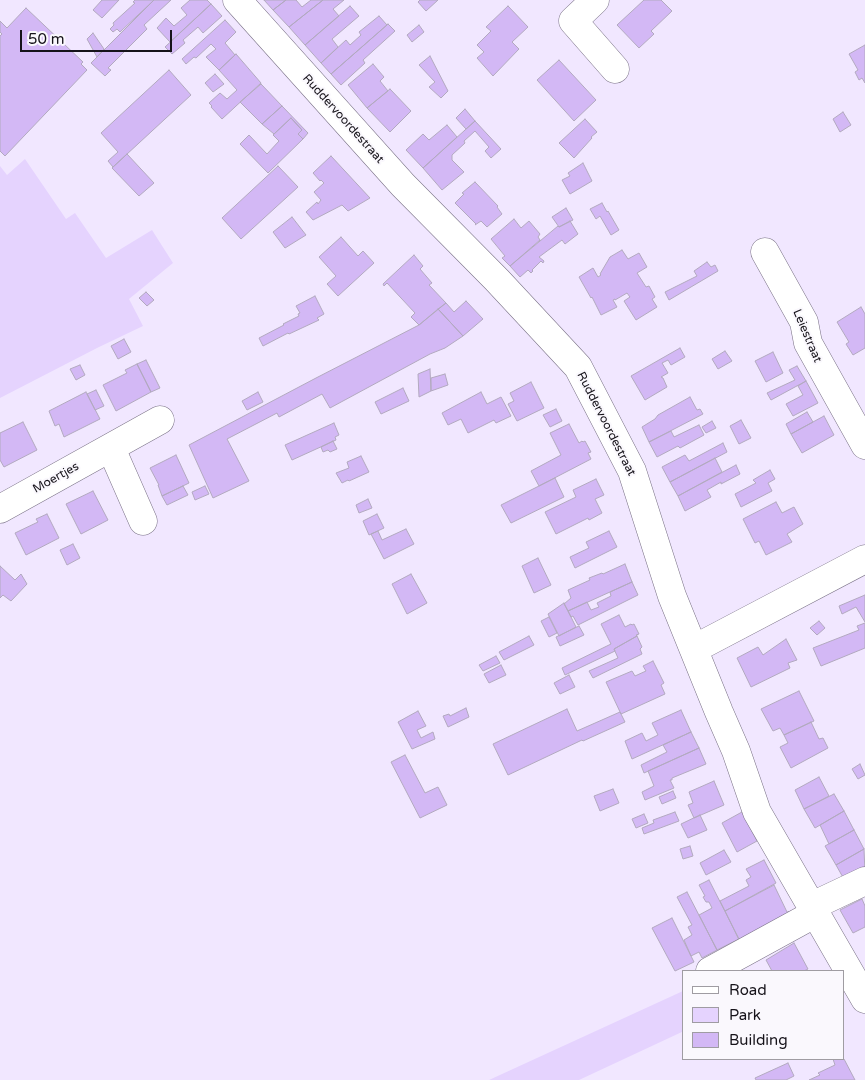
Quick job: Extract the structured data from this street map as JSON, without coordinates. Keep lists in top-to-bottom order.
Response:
{
  "streets": {
    "street": ["Ruddervoordestraat", "Leiestraat", "Moertjes"]
  },
  "legend": ["Road", "Park", "Building"],
  "scale_bar": "50 m"
}
